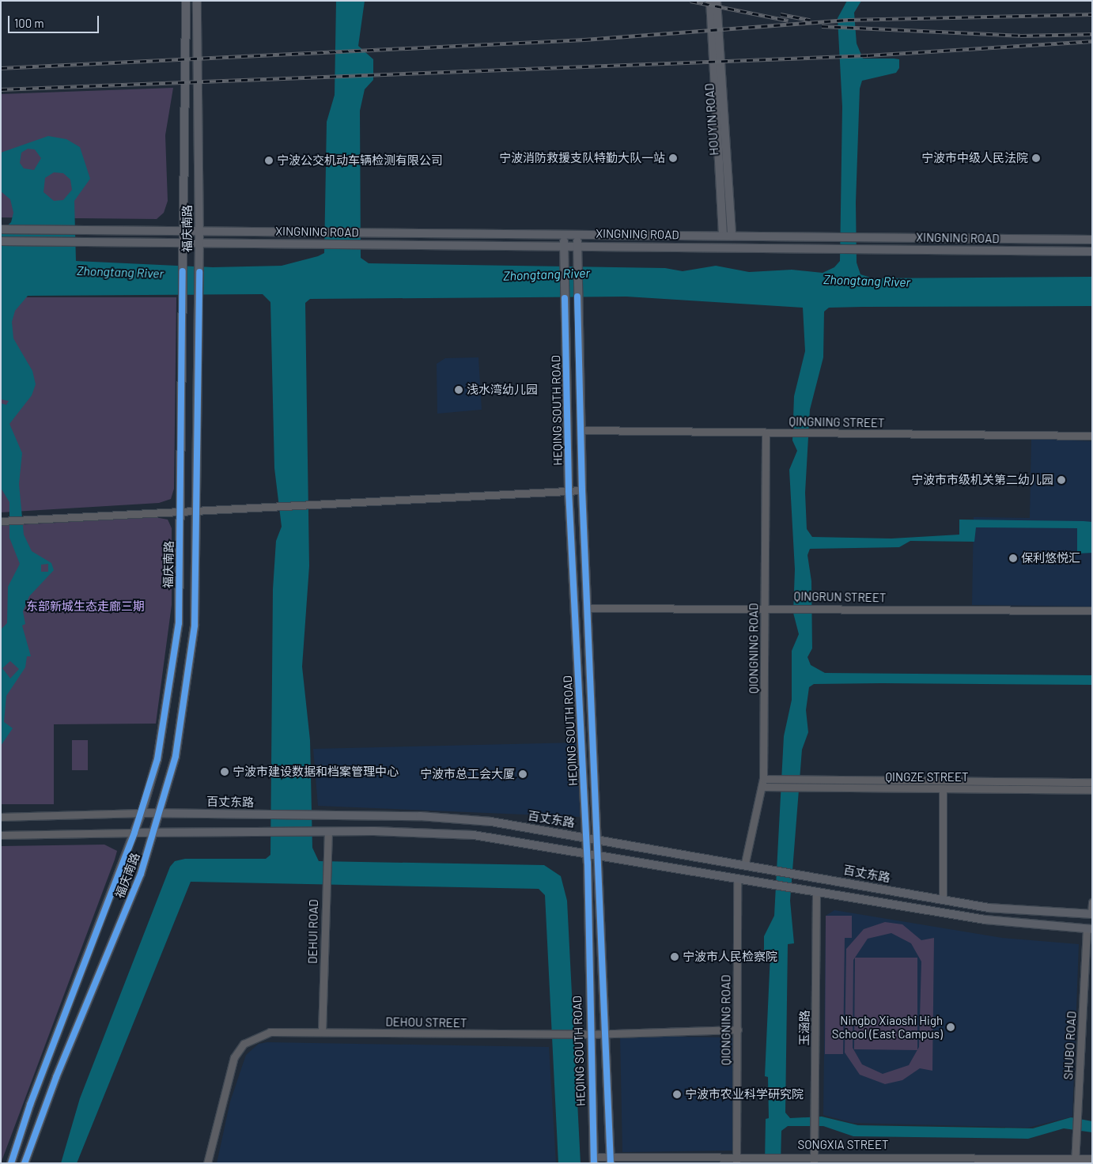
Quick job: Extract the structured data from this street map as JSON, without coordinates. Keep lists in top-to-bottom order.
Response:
{
  "streets": {
    "main road": [
      "HOUYIN ROAD",
      "福庆南路",
      "XINGNING ROAD",
      "HEQING SOUTH ROAD",
      "百丈东路"
    ],
    "street": [
      "QINGNING STREET",
      "QINGRUN STREET",
      "QIONGNING ROAD",
      "QINGZE STREET",
      "DEHUI ROAD",
      "DEHOU STREET",
      "玉涵路",
      "SHUBO ROAD",
      "SONGXIA STREET"
    ]
  },
  "crossings": [
    ["福庆南路", "XINGNING ROAD"],
    ["福庆南路", "百丈东路"],
    ["XINGNING ROAD", "HEQING SOUTH ROAD"],
    ["HEQING SOUTH ROAD", "QINGNING STREET"],
    ["HEQING SOUTH ROAD", "QINGRUN STREET"],
    ["HEQING SOUTH ROAD", "百丈东路"],
    ["HEQING SOUTH ROAD", "DEHOU STREET"],
    ["HEQING SOUTH ROAD", "SONGXIA STREET"],
    ["QINGNING STREET", "QIONGNING ROAD"],
    ["QINGRUN STREET", "QIONGNING ROAD"],
    ["QIONGNING ROAD", "QINGZE STREET"],
    ["QIONGNING ROAD", "百丈东路"],
    ["QIONGNING ROAD", "DEHOU STREET"],
    ["QIONGNING ROAD", "SONGXIA STREET"],
    ["DEHUI ROAD", "DEHOU STREET"],
    ["玉涵路", "SONGXIA STREET"],
    ["SHUBO ROAD", "SONGXIA STREET"]
  ],
  "water": ["Zhongtang River"],
  "parks": ["东部新城生态走廊三期"],
  "places": [
    "宁波消防救援支队特勤大队一站",
    "宁波市中级人民法院",
    "宁波公交机动车辆检测有限公司",
    "浅水湾幼儿园",
    "宁波市市级机关第二幼儿园",
    "保利悠悦汇",
    "宁波市建设数据和档案管理中心",
    "宁波市总工会大厦",
    "宁波市人民检察院",
    "Ningbo Xiaoshi High School (East Campus)",
    "宁波市农业科学研究院"
  ],
  "scale_bar": "100 m"
}
